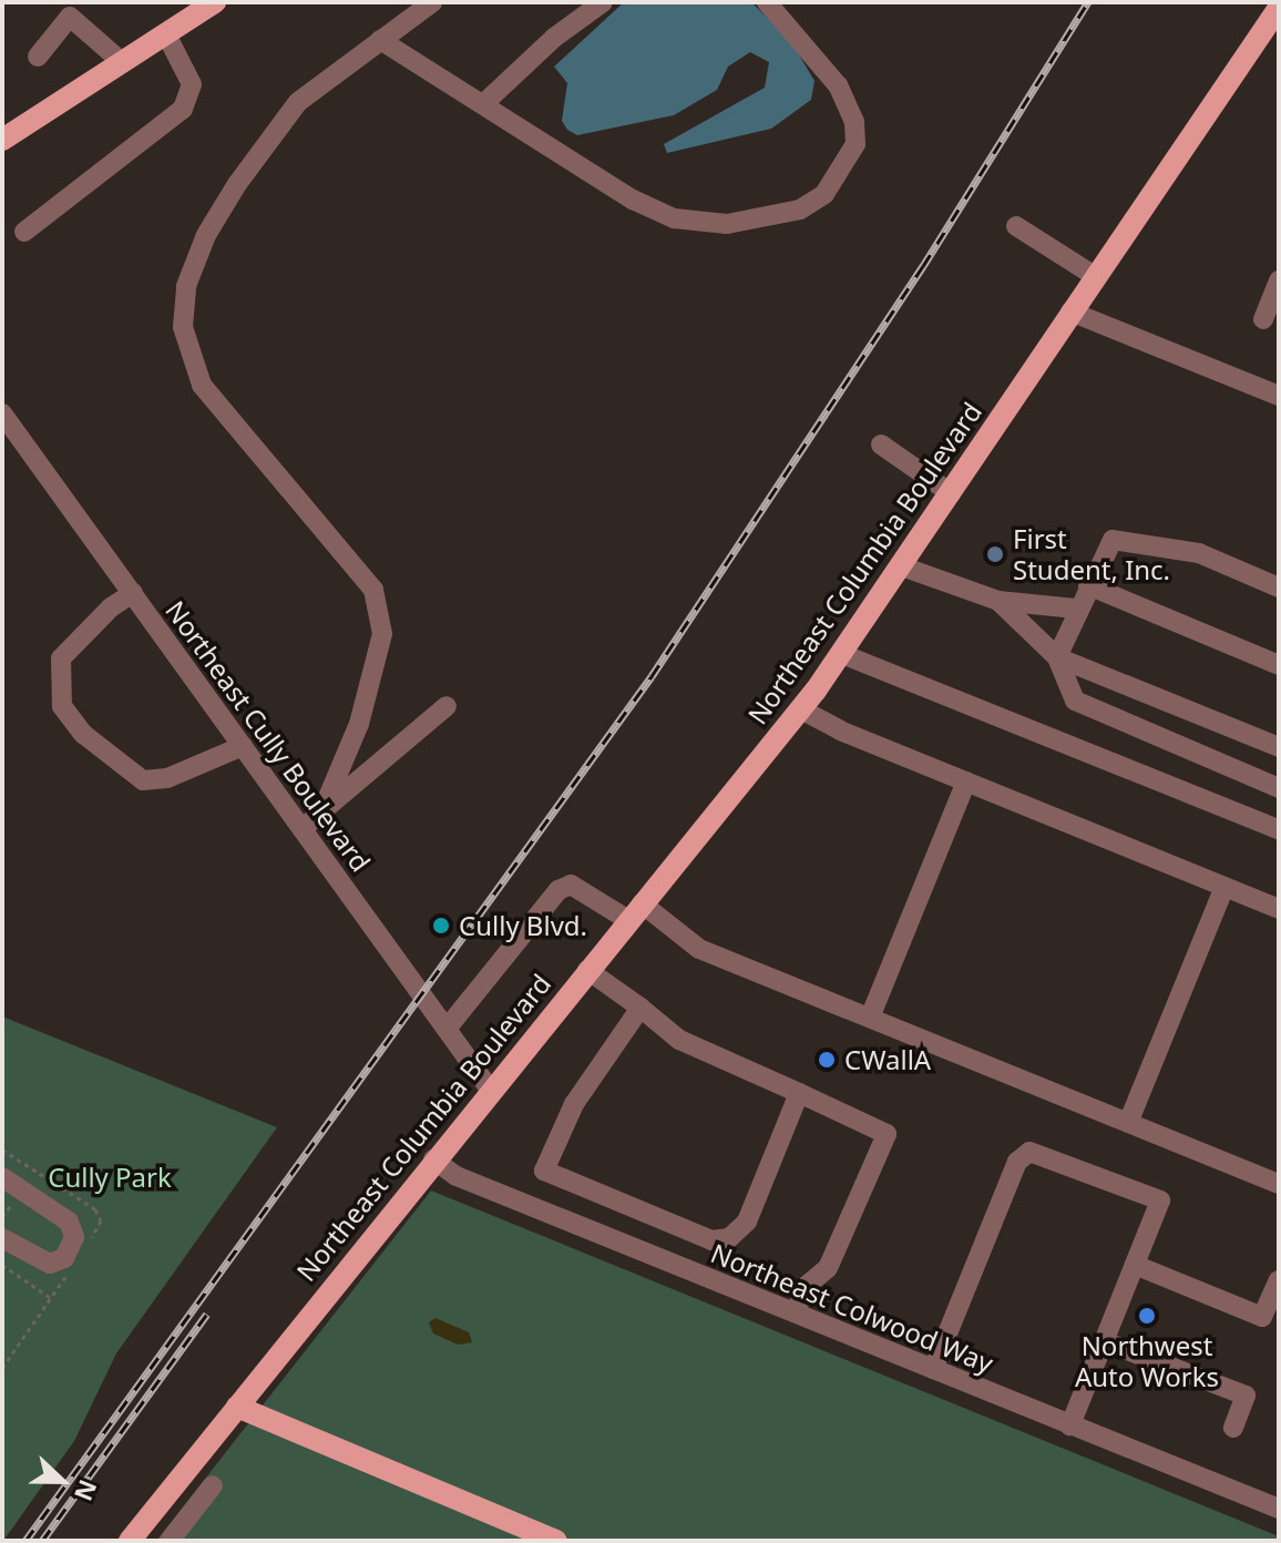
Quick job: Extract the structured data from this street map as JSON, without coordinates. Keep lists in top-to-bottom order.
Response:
{
  "streets": {
    "main road": ["Northeast Columbia Boulevard"],
    "street": ["Northeast Cully Boulevard", "Northeast Colwood Way"]
  },
  "crossings": [
    ["Northeast Columbia Boulevard", "Northeast Cully Boulevard"],
    ["Northeast Columbia Boulevard", "Northeast Colwood Way"]
  ],
  "parks": ["Cully Park"],
  "places": [
    "First Student, Inc.",
    "Cully Blvd.",
    "CWallA",
    "Northwest Auto Works"
  ],
  "north": "right"
}
